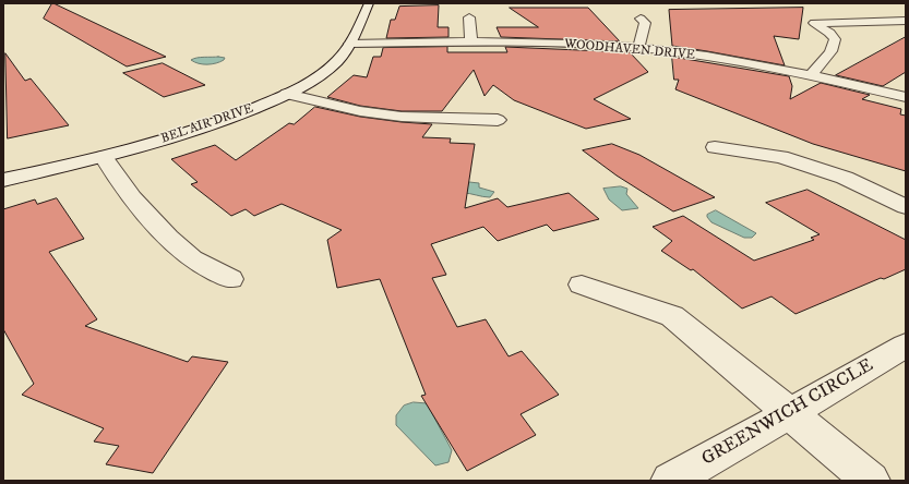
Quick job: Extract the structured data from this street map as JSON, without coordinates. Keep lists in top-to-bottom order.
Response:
{
  "streets": {
    "street": ["WOODHAVEN DRIVE", "BEL AIR DRIVE", "GREENWICH CIRCLE"]
  },
  "crossings": [
    ["WOODHAVEN DRIVE", "BEL AIR DRIVE"]
  ]
}
